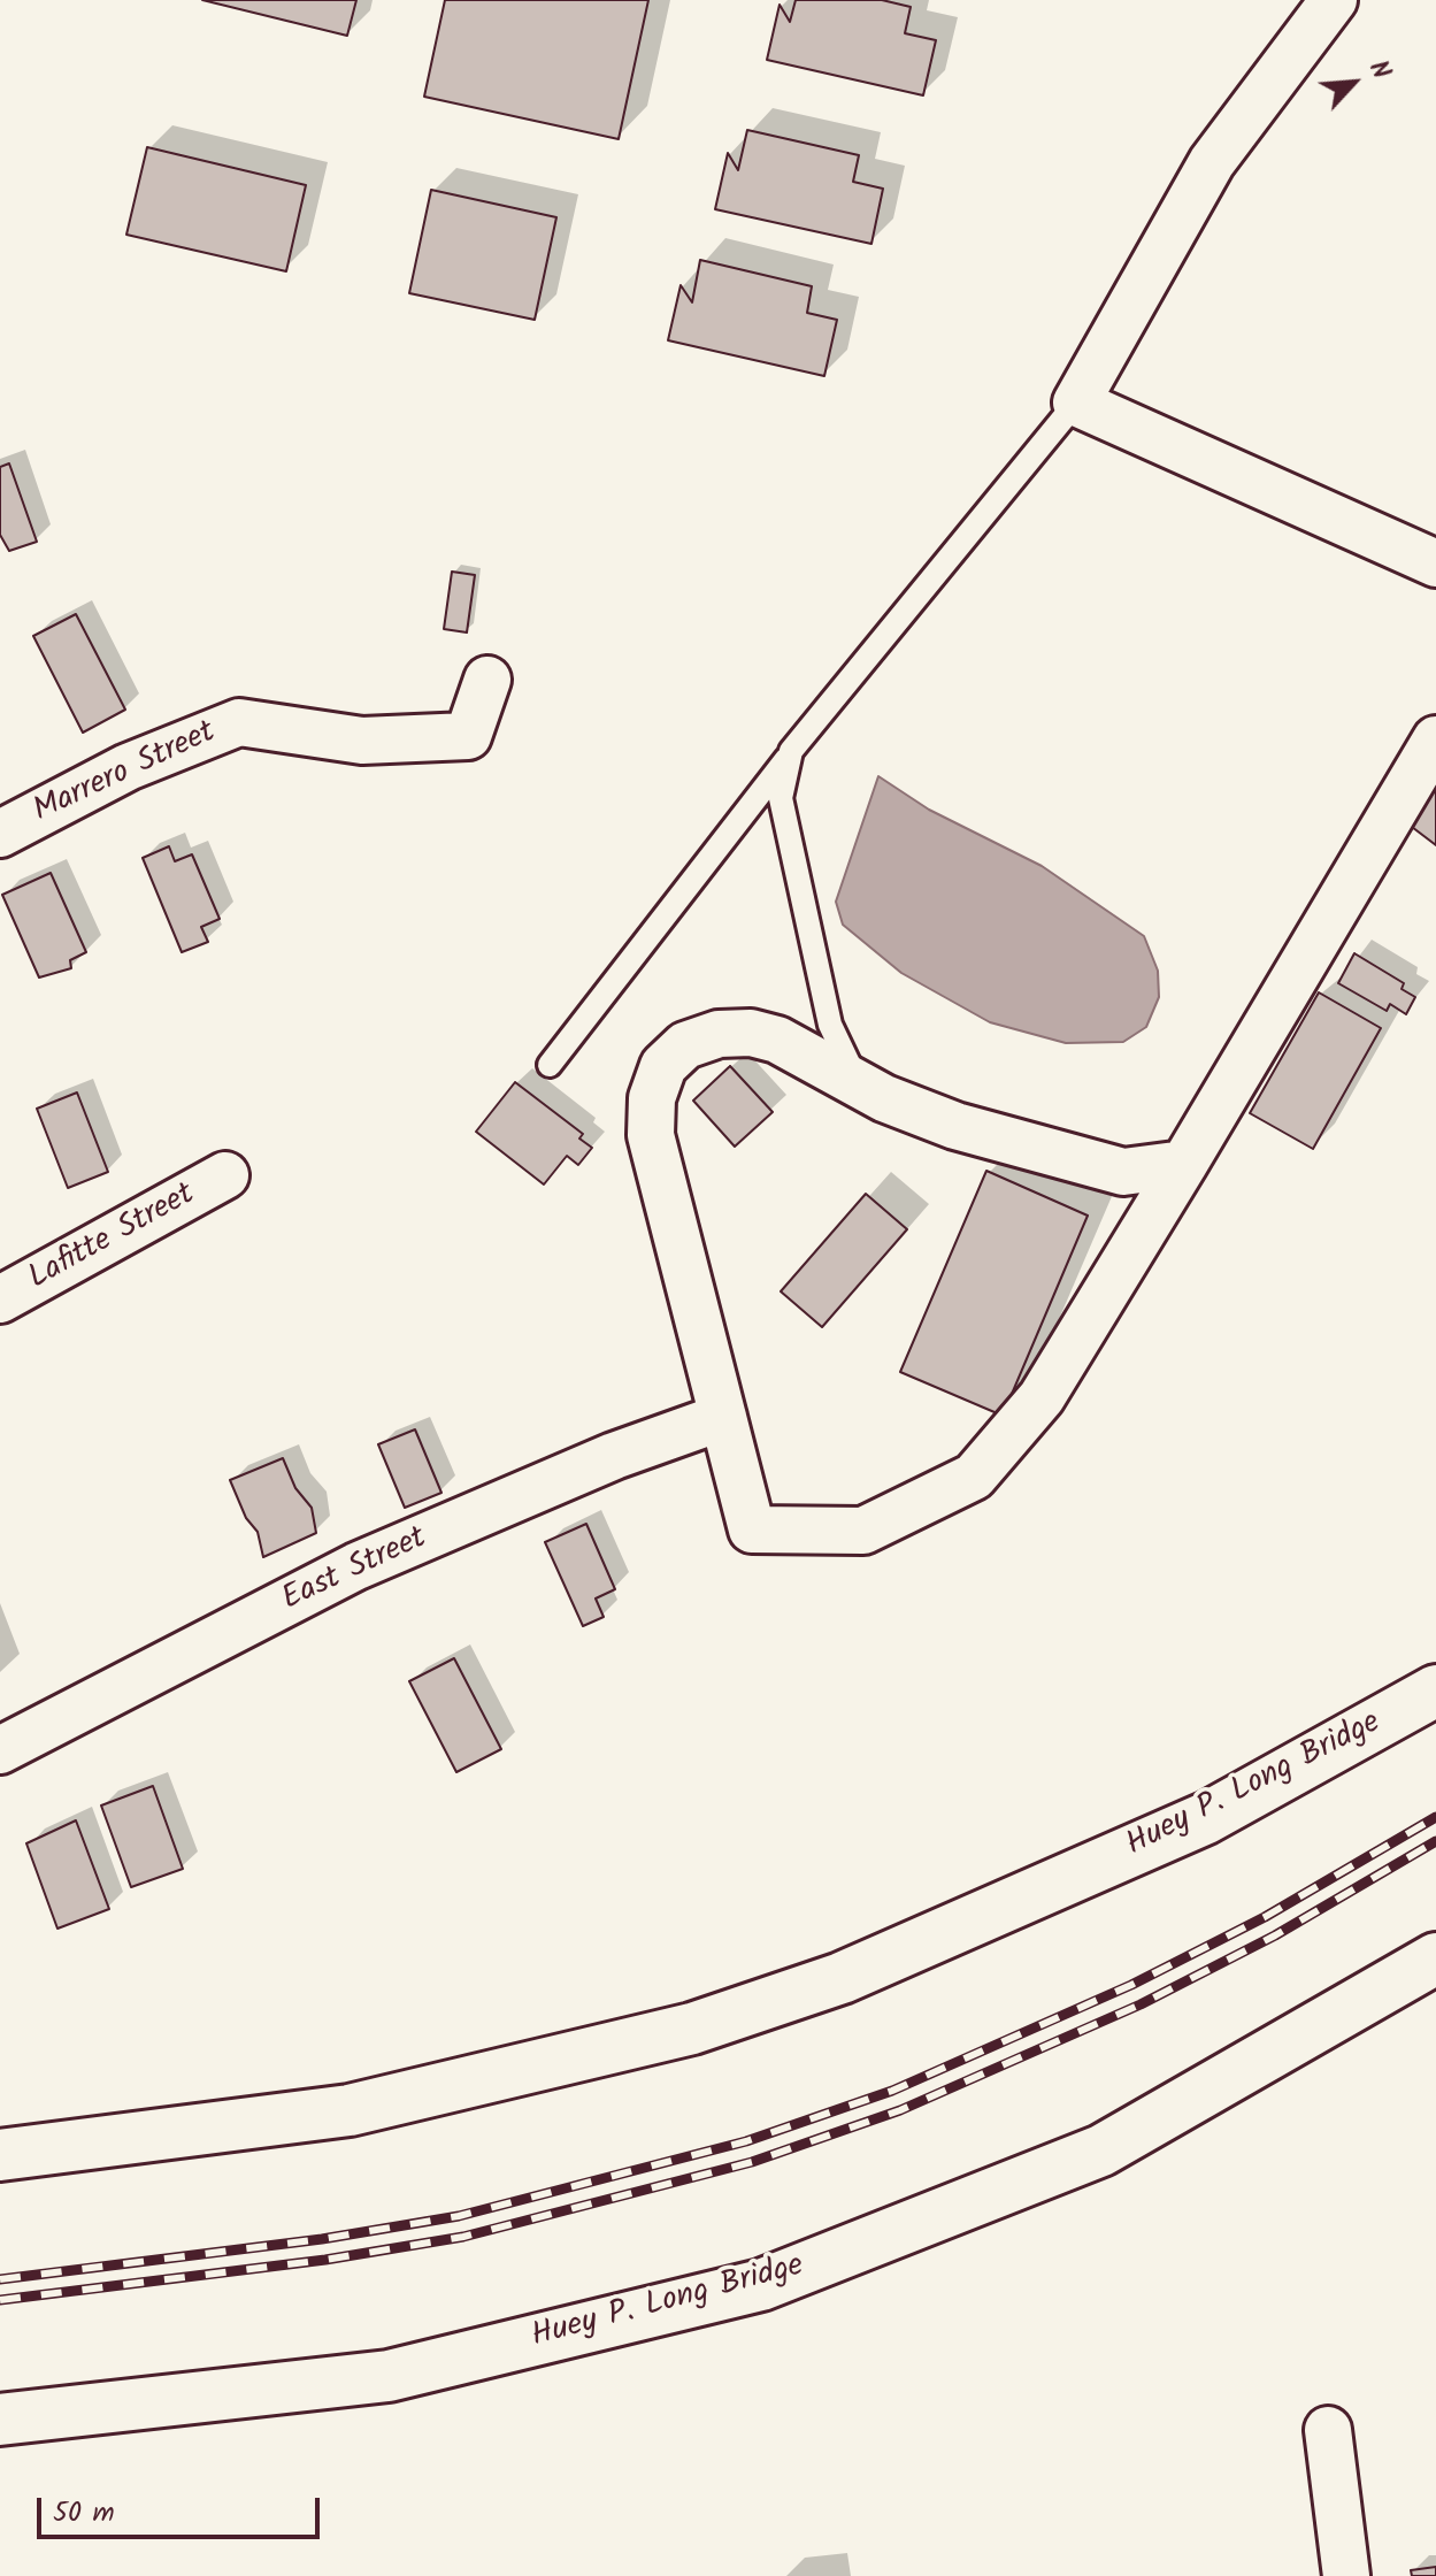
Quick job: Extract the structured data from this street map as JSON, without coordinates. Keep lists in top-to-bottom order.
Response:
{
  "streets": {
    "highway": ["Huey P. Long Bridge"],
    "street": ["Marrero Street", "Lafitte Street", "East Street"]
  },
  "scale_bar": "50 m",
  "north": "top right"
}
